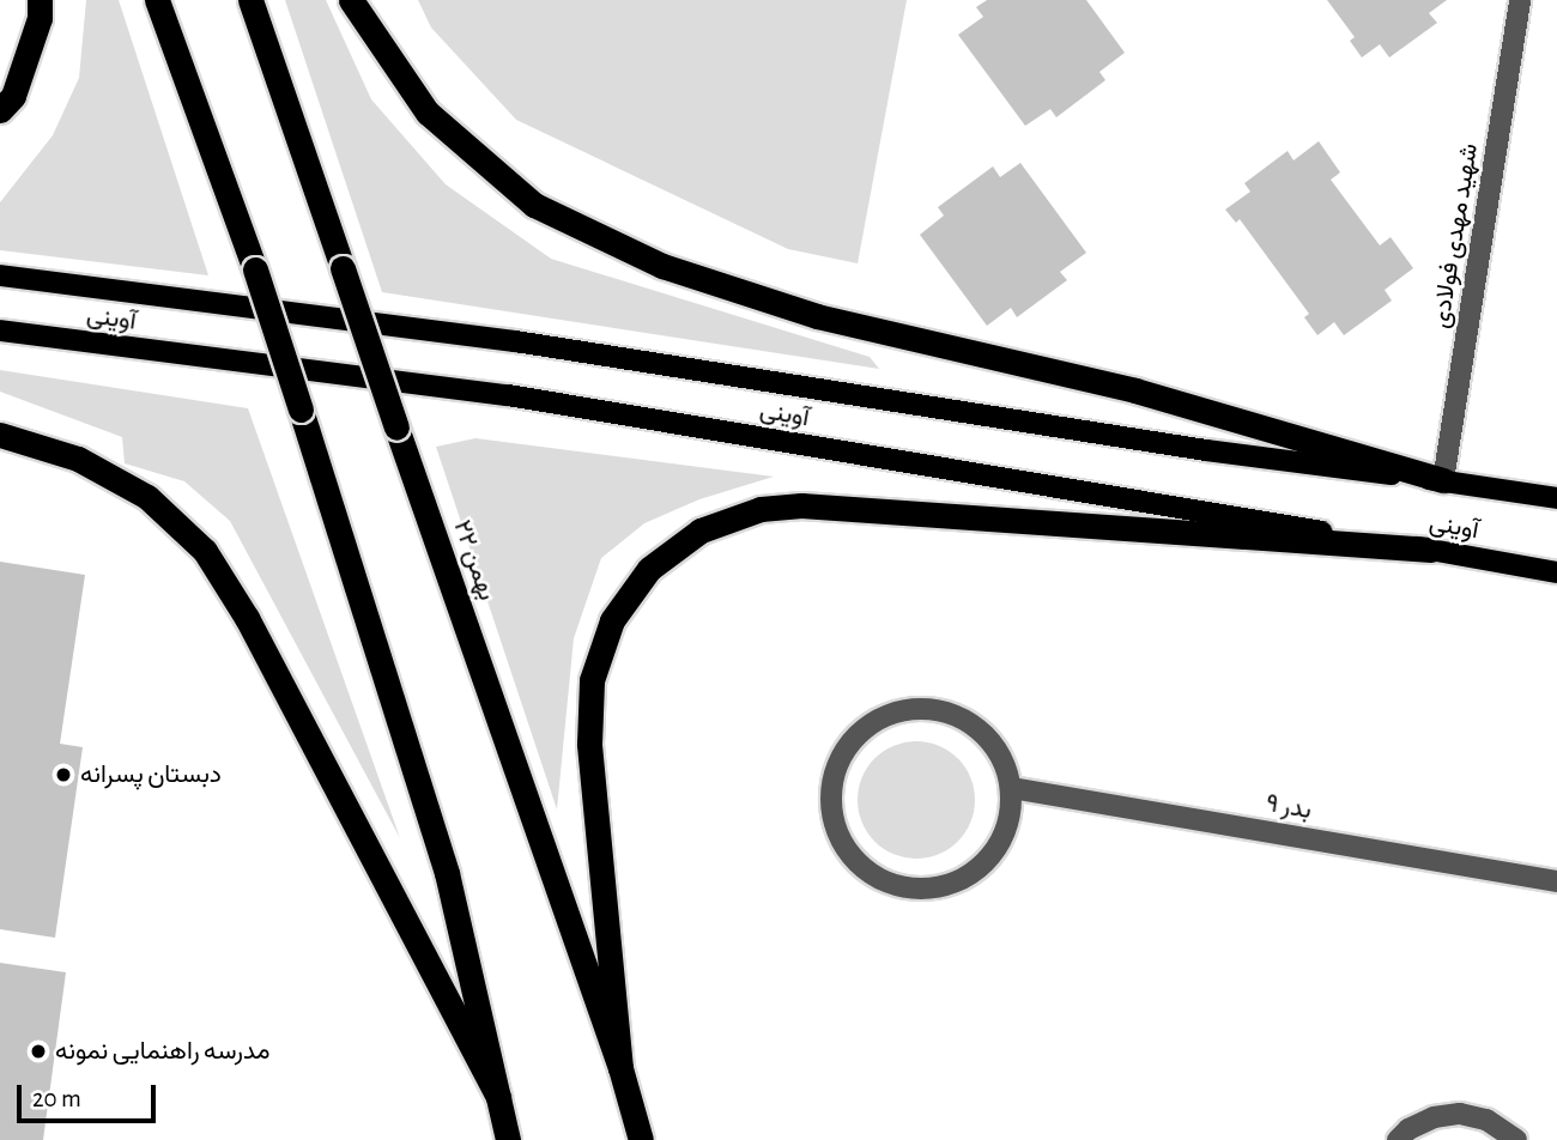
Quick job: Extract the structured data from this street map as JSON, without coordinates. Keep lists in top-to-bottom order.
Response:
{
  "streets": {
    "highway": ["۲۲ بهمن"],
    "main road": ["آوینی"],
    "street": ["شهید مهدی فولادی", "بدر ۹"]
  },
  "crossings": [
    ["شهید مهدی فولادی", "آوینی"]
  ],
  "places": ["دبستان پسرانه", "مدرسه راهنمایی نمونه"],
  "scale_bar": "20 m"
}
